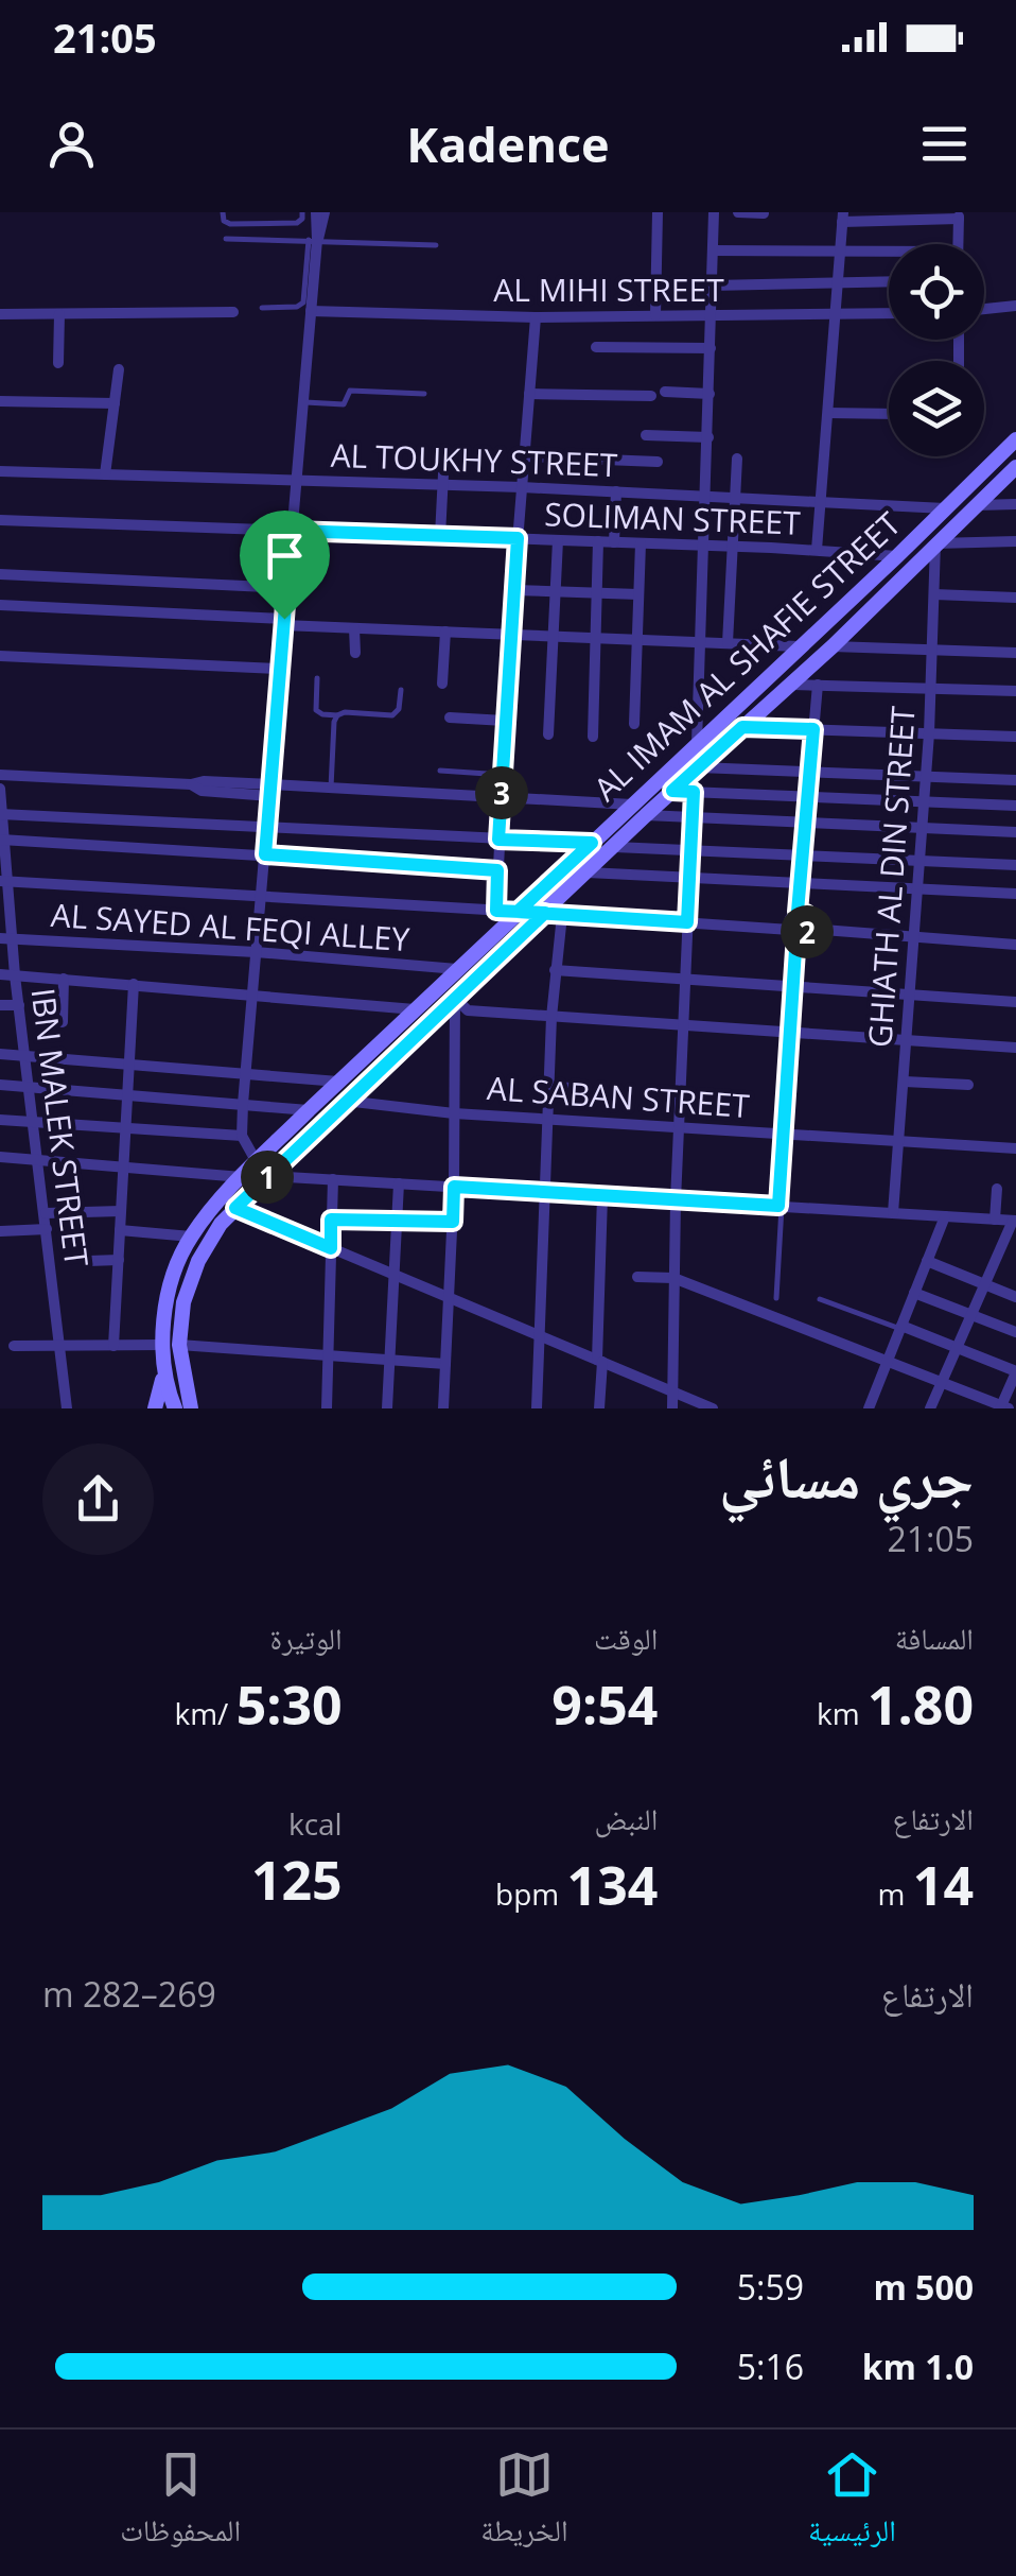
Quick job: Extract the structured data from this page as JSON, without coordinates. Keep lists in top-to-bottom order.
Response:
{
  "streets": {
    "main road": ["AL IMAM AL SHAFIE STREET"],
    "street": [
      "AL MIHI STREET",
      "AL TOUKHY STREET",
      "SOLIMAN STREET",
      "GHIATH AL DIN STREET",
      "AL SAYED AL FEQI ALLEY",
      "AL SABAN STREET",
      "IBN MALEK STREET"
    ]
  },
  "crossings": [
    ["AL TOUKHY STREET", "AL IMAM AL SHAFIE STREET"],
    ["SOLIMAN STREET", "AL IMAM AL SHAFIE STREET"],
    ["AL IMAM AL SHAFIE STREET", "GHIATH AL DIN STREET"],
    ["AL IMAM AL SHAFIE STREET", "AL SAYED AL FEQI ALLEY"],
    ["AL IMAM AL SHAFIE STREET", "AL SABAN STREET"],
    ["GHIATH AL DIN STREET", "AL SABAN STREET"],
    ["AL SAYED AL FEQI ALLEY", "IBN MALEK STREET"]
  ],
  "page": {
    "status": "21:05",
    "header": "Kadence",
    "pins": ["3", "2", "1"],
    "heading": ["جري مسائي", "21:05"],
    "stats": [
      ["المسافة", "1.80 km"],
      ["الوقت", "9:54"],
      ["الوتيرة", "5:30 /km"],
      ["الارتفاع", "14 m"],
      ["النبض", "134 bpm"],
      ["kcal", "125"]
    ],
    "chart": ["الارتفاع", "269–282 m"],
    "list": [
      {
        "name": "500 m",
        "note": "5:59"
      },
      {
        "name": "1.0 km",
        "note": "5:16"
      }
    ],
    "tabs": ["الرئيسية", "الخريطة", "المحفوظات"]
  }
}
